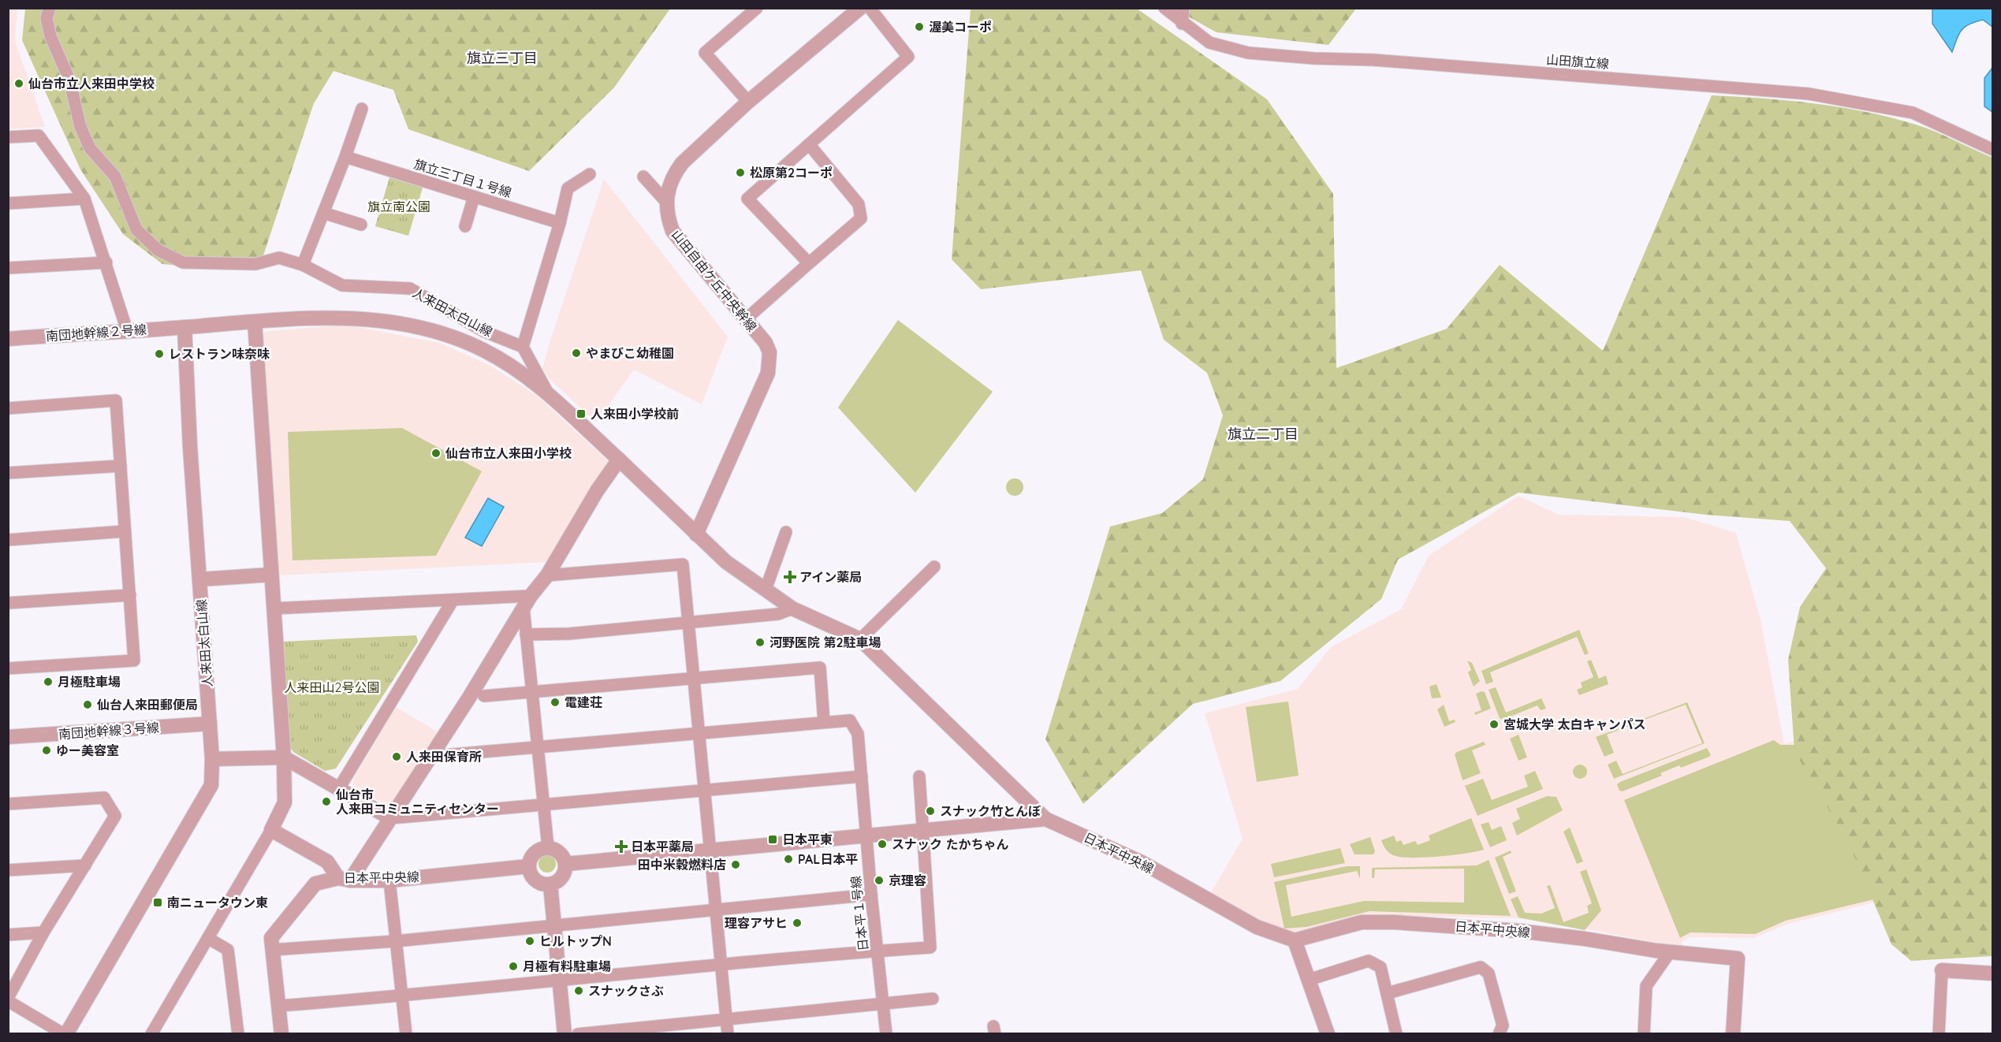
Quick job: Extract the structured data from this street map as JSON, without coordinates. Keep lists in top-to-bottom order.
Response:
{
  "streets": {
    "street": [
      "山田旗立線",
      "旗立三丁目１号線",
      "山田自由ケ丘中央幹線",
      "人来田太白山線",
      "南団地幹線２号線",
      "南団地幹線３号線",
      "日本平中央線",
      "日本平１号線"
    ]
  },
  "crossings": [
    ["山田自由ケ丘中央幹線", "南団地幹線２号線"],
    ["人来田太白山線", "南団地幹線２号線"],
    ["人来田太白山線", "南団地幹線３号線"],
    ["南団地幹線２号線", "日本平中央線"]
  ],
  "districts": ["旗立三丁目", "旗立二丁目"],
  "parks": ["旗立南公園", "人来田山2号公園"],
  "places": {
    "other": [
      "渥美コーポ",
      "仙台市立人来田中学校",
      "松原第2コーポ",
      "やまびこ幼稚園",
      "レストラン味奈味",
      "仙台市立人来田小学校",
      "河野医院 第2駐車場",
      "月極駐車場",
      "電建荘",
      "仙台人来田郵便局",
      "宮城大学 太白キャンパス",
      "ゆー美容室",
      "人来田保育所",
      "仙台市 人来田コミュニティセンター",
      "スナック竹とんぼ",
      "スナック たかちゃん",
      "PAL日本平",
      "田中米穀燃料店",
      "京理容",
      "理容アサヒ",
      "ヒルトップN",
      "月極有料駐車場",
      "スナックさぶ"
    ],
    "transit": ["人来田小学校前", "日本平東", "南ニュータウン東"],
    "health": ["アイン薬局", "日本平薬局"]
  }
}
